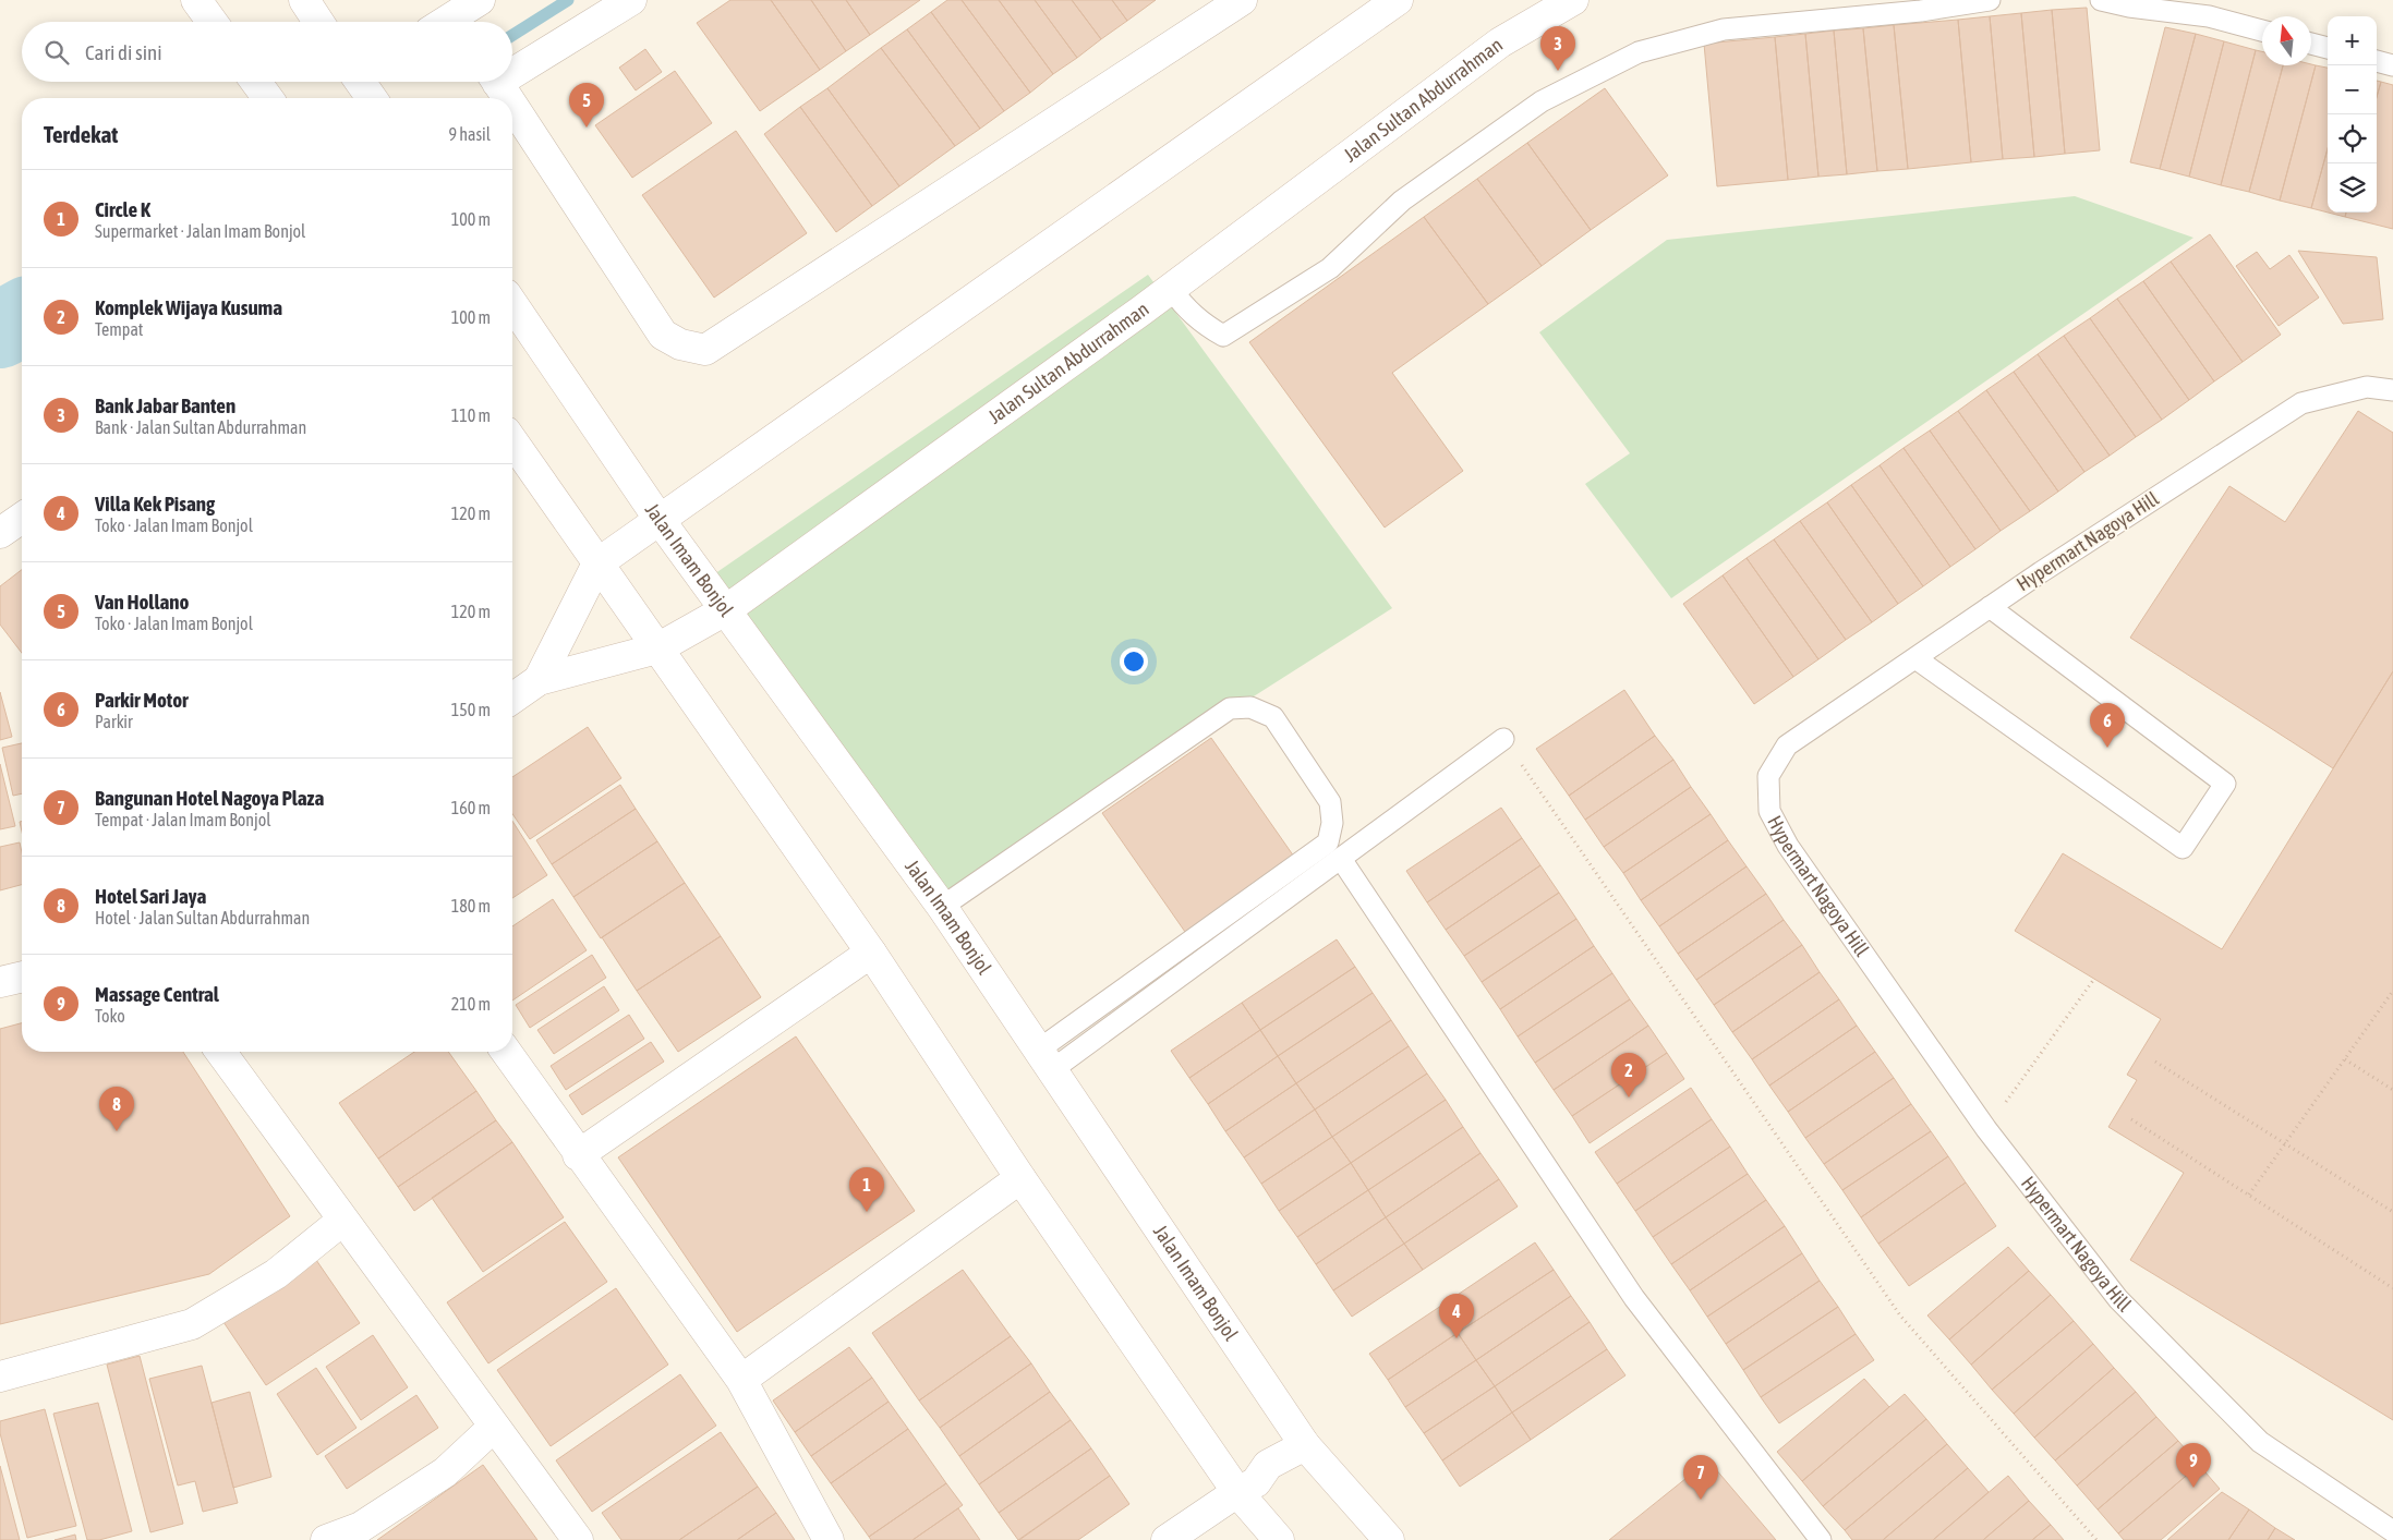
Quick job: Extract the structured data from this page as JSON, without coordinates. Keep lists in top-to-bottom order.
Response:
{
  "streets": {
    "main road": ["Jalan Sultan Abdurrahman", "Jalan Imam Bonjol"],
    "lane": ["Hypermart Nagoya Hill"]
  },
  "crossings": [
    ["Jalan Sultan Abdurrahman", "Jalan Imam Bonjol"]
  ],
  "north": "top",
  "page": {
    "map_buttons": ["+", "−"],
    "search": "Cari di sini",
    "pins": [
      "3",
      "5",
      "6",
      "2",
      "8",
      "1",
      "4",
      "9",
      "7"
    ],
    "heading": ["Terdekat", "9 hasil"],
    "list": [
      {
        "mark": "1",
        "name": "Circle K",
        "note": "Supermarket · Jalan Imam Bonjol",
        "value": "100 m"
      },
      {
        "mark": "2",
        "name": "Komplek Wijaya Kusuma",
        "note": "Tempat",
        "value": "100 m"
      },
      {
        "mark": "3",
        "name": "Bank Jabar Banten",
        "note": "Bank · Jalan Sultan Abdurrahman",
        "value": "110 m"
      },
      {
        "mark": "4",
        "name": "Villa Kek Pisang",
        "note": "Toko · Jalan Imam Bonjol",
        "value": "120 m"
      },
      {
        "mark": "5",
        "name": "Van Hollano",
        "note": "Toko · Jalan Imam Bonjol",
        "value": "120 m"
      },
      {
        "mark": "6",
        "name": "Parkir Motor",
        "note": "Parkir",
        "value": "150 m"
      },
      {
        "mark": "7",
        "name": "Bangunan Hotel Nagoya Plaza",
        "note": "Tempat · Jalan Imam Bonjol",
        "value": "160 m"
      },
      {
        "mark": "8",
        "name": "Hotel Sari Jaya",
        "note": "Hotel · Jalan Sultan Abdurrahman",
        "value": "180 m"
      },
      {
        "mark": "9",
        "name": "Massage Central",
        "note": "Toko",
        "value": "210 m"
      }
    ]
  }
}
